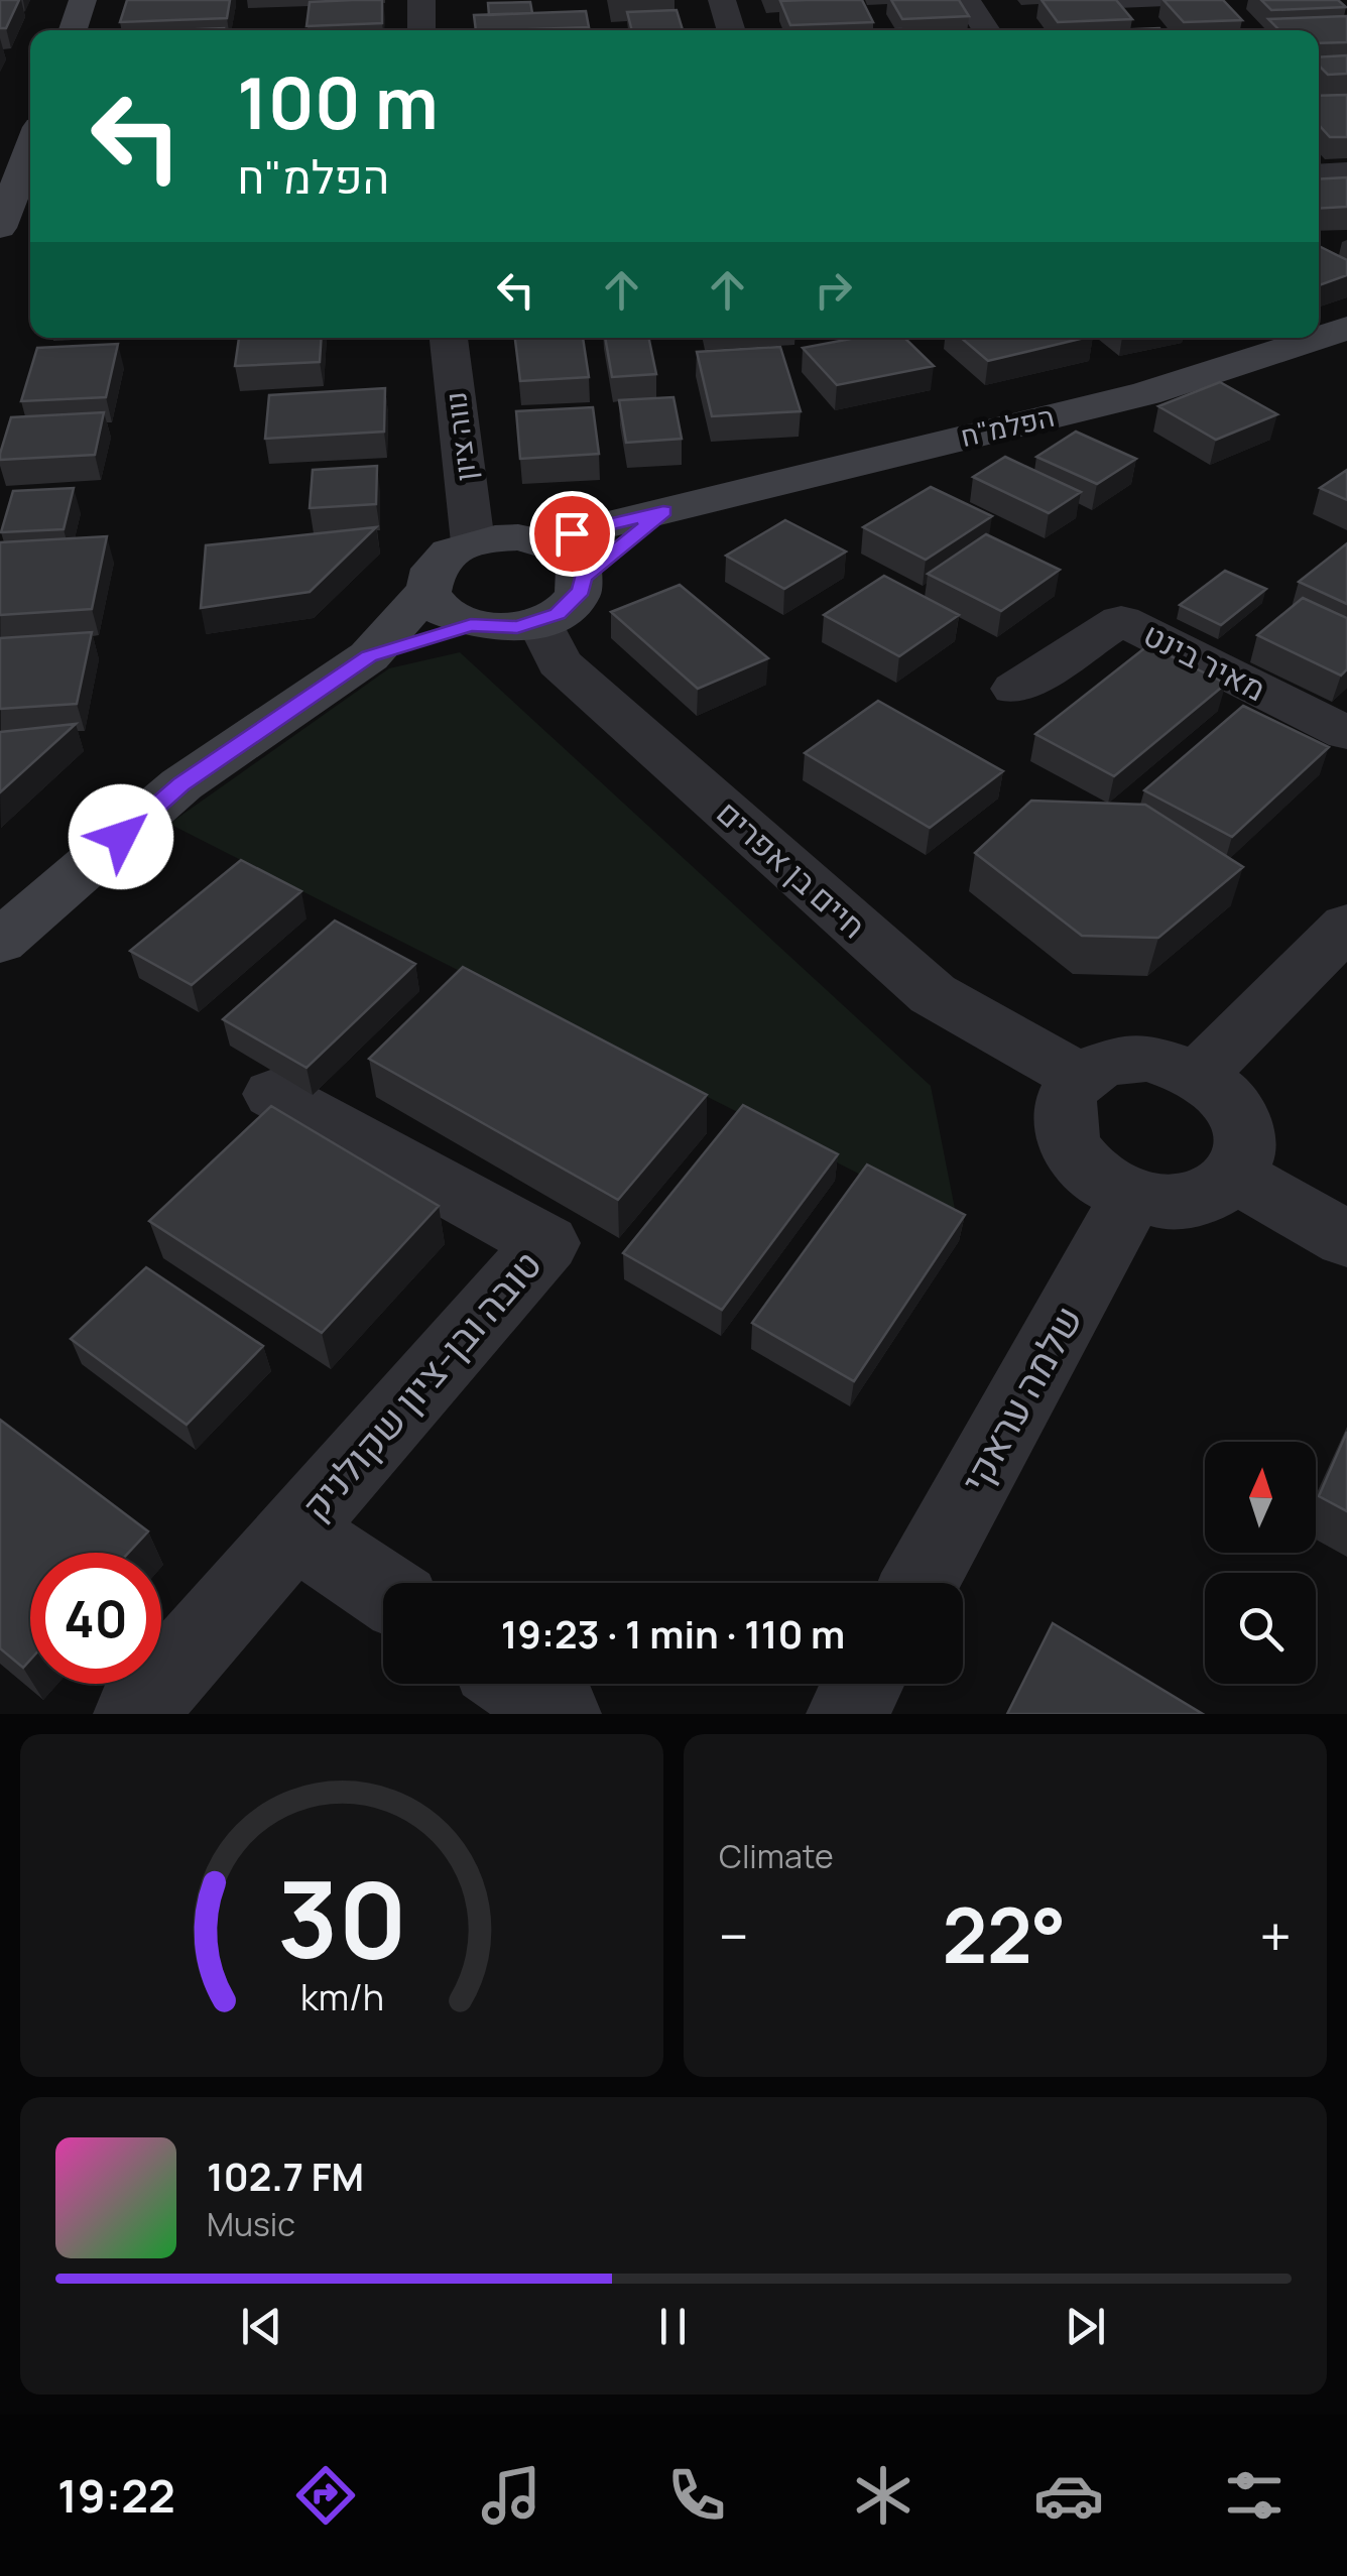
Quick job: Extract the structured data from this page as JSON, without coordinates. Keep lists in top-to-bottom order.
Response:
{
  "streets": {
    "street": [
      "הפלמ\"ח",
      "נווה ציון",
      "מאיר בינט",
      "חיים בן אפרים",
      "טובה ובן-ציון שקולניק",
      "שלמה עראקי"
    ]
  },
  "crossings": [
    ["הפלמ\"ח", "נווה ציון"],
    ["הפלמ\"ח", "חיים בן אפרים"],
    ["נווה ציון", "חיים בן אפרים"],
    ["חיים בן אפרים", "שלמה עראקי"]
  ],
  "north": "top",
  "page": {
    "turn": ["100 m", "הפלמ\"ח"],
    "limit": "40",
    "trip": "19:23 · 1 min · 110 m",
    "tile": "Climate",
    "heat": ["−", "22°", "+"],
    "song": ["102.7 FM", "Music"],
    "tabs": "19:22",
    "gauge": ["30", "km/h"]
  }
}
